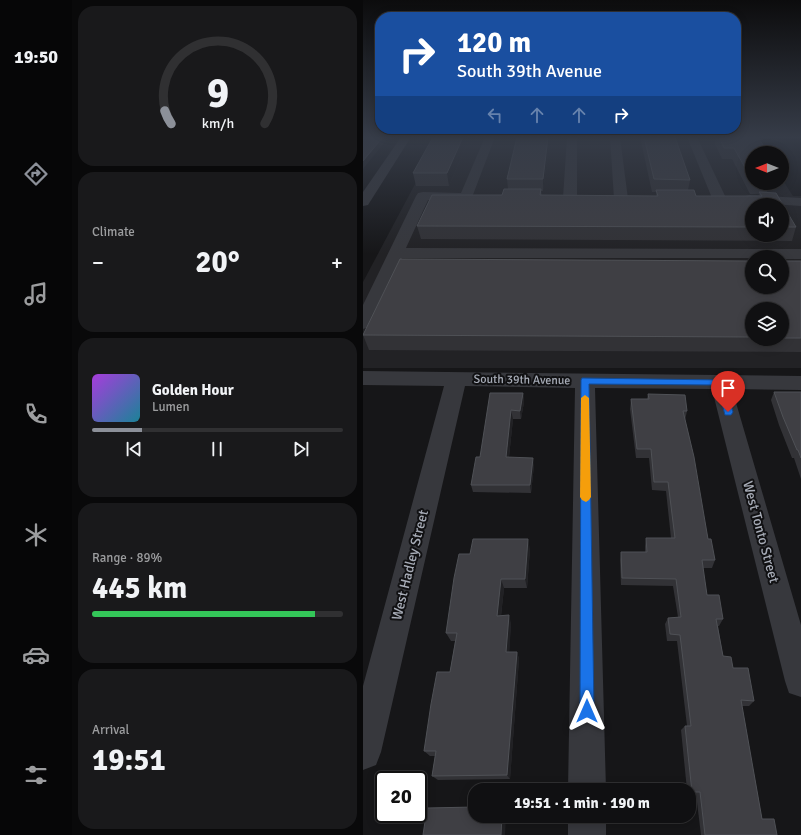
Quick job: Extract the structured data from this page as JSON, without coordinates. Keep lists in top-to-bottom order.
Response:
{
  "streets": {
    "street": ["South 39th Avenue", "West Tonto Street", "West Hadley Street"]
  },
  "crossings": [
    ["South 39th Avenue", "West Tonto Street"],
    ["South 39th Avenue", "West Hadley Street"]
  ],
  "north": "left",
  "page": {
    "tabs": "19:50",
    "turn": ["120 m", "South 39th Avenue"],
    "tile": [
      "Climate",
      ["Range · 89%", "445 km"],
      ["Arrival", "19:51"]
    ],
    "heat": ["−", "20°", "+"],
    "song": ["Golden Hour", "Lumen"],
    "limit": "20",
    "trip": "19:51 · 1 min · 190 m",
    "gauge": ["9", "km/h"]
  }
}
